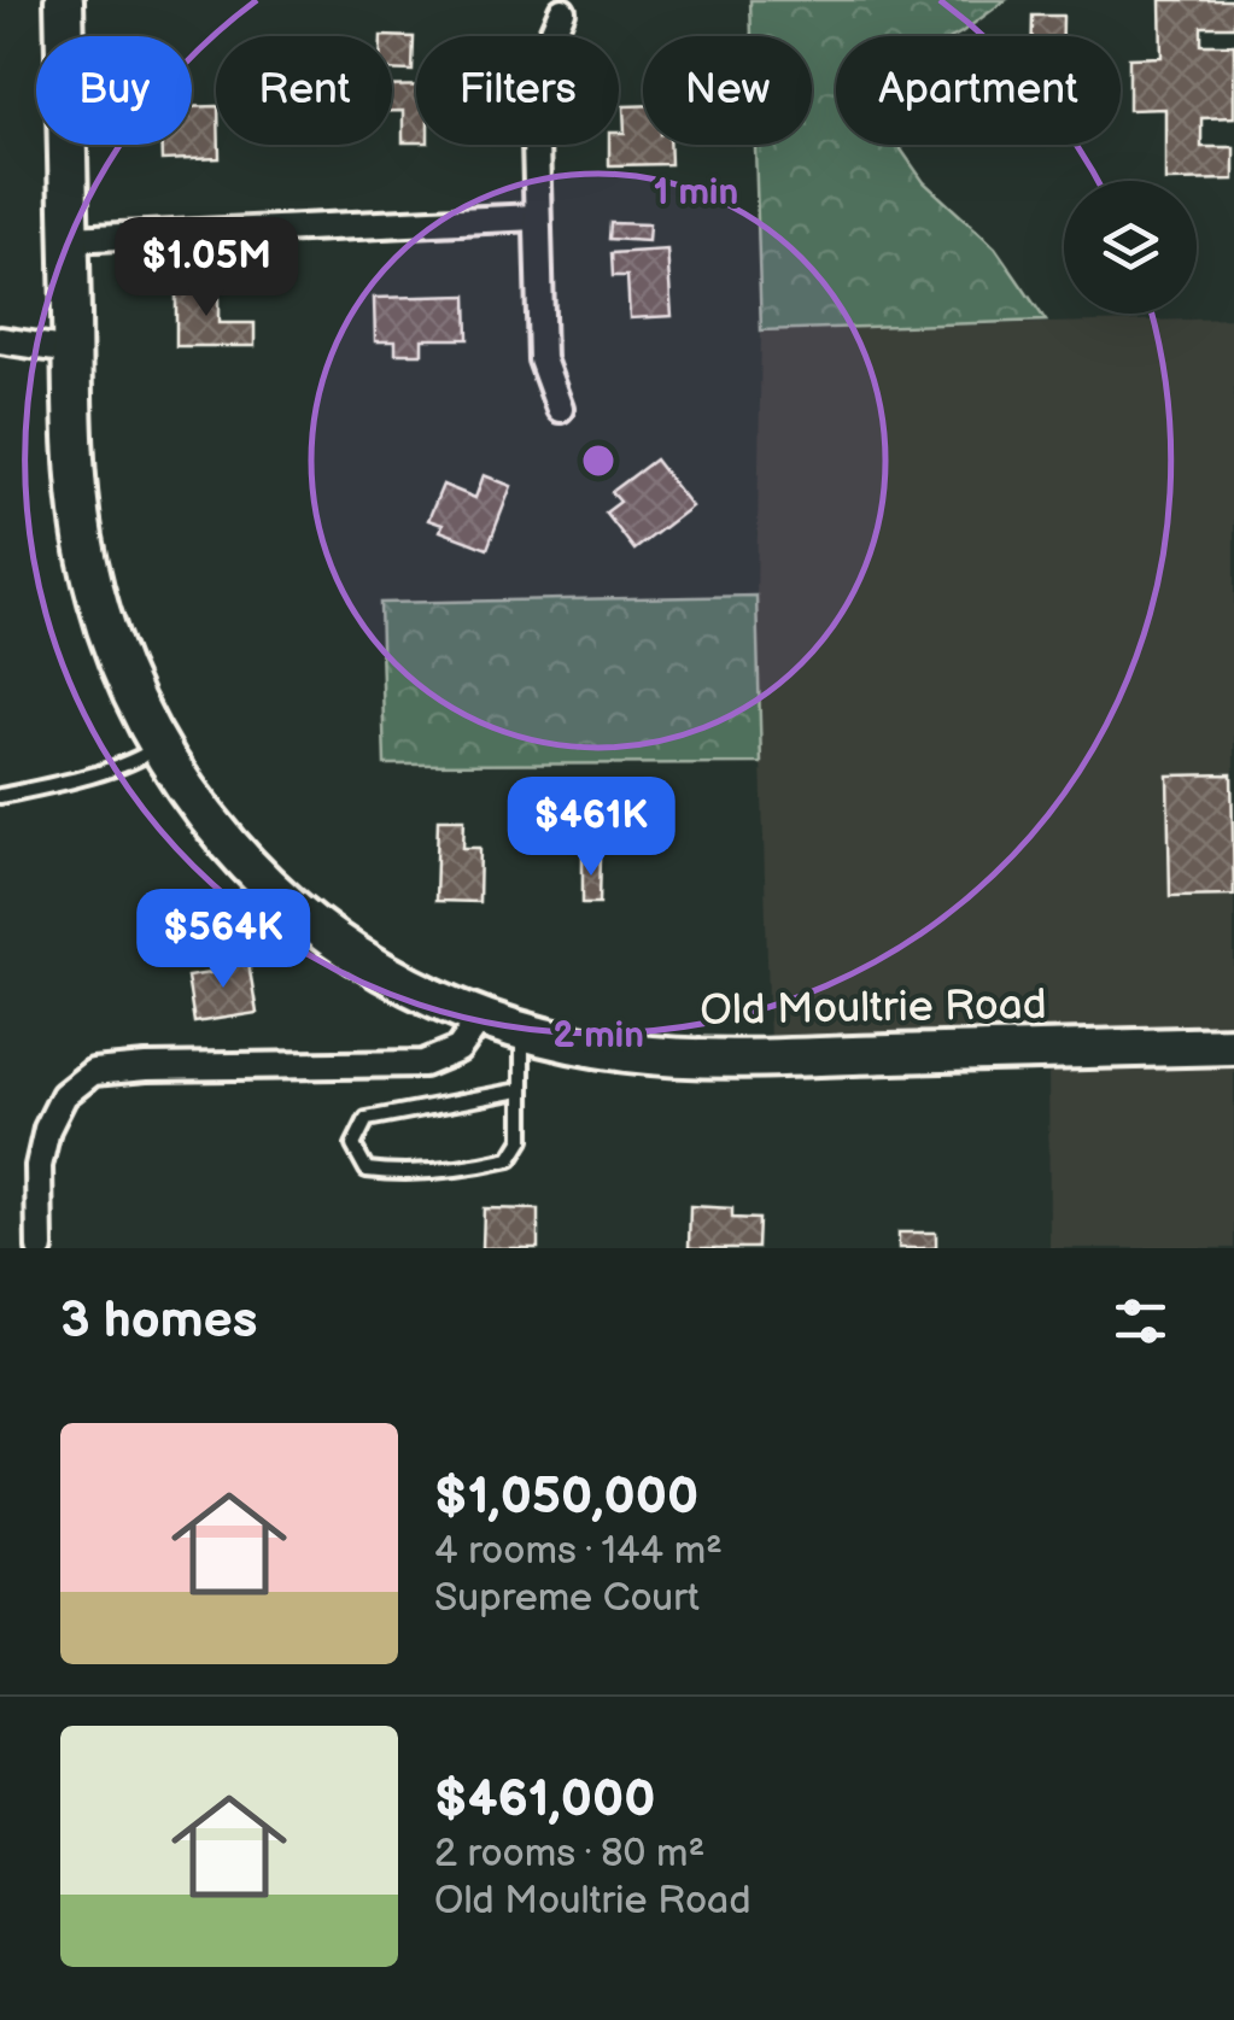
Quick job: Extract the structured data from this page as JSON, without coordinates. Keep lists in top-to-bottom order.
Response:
{
  "streets": {
    "main road": ["Old Moultrie Road"]
  },
  "page": {
    "chip": [
      "Buy",
      "Rent",
      "Filters",
      "New",
      "Apartment"
    ],
    "price": ["$1.05M", "$461K", "$564K"],
    "heading": "3 homes",
    "list": [
      {
        "name": "$1,050,000",
        "note": "4 rooms · 144 m² · Supreme Court"
      },
      {
        "name": "$461,000",
        "note": "2 rooms · 80 m² · Old Moultrie Road"
      }
    ]
  },
  "rings": ["1 min", "2 min"]
}
